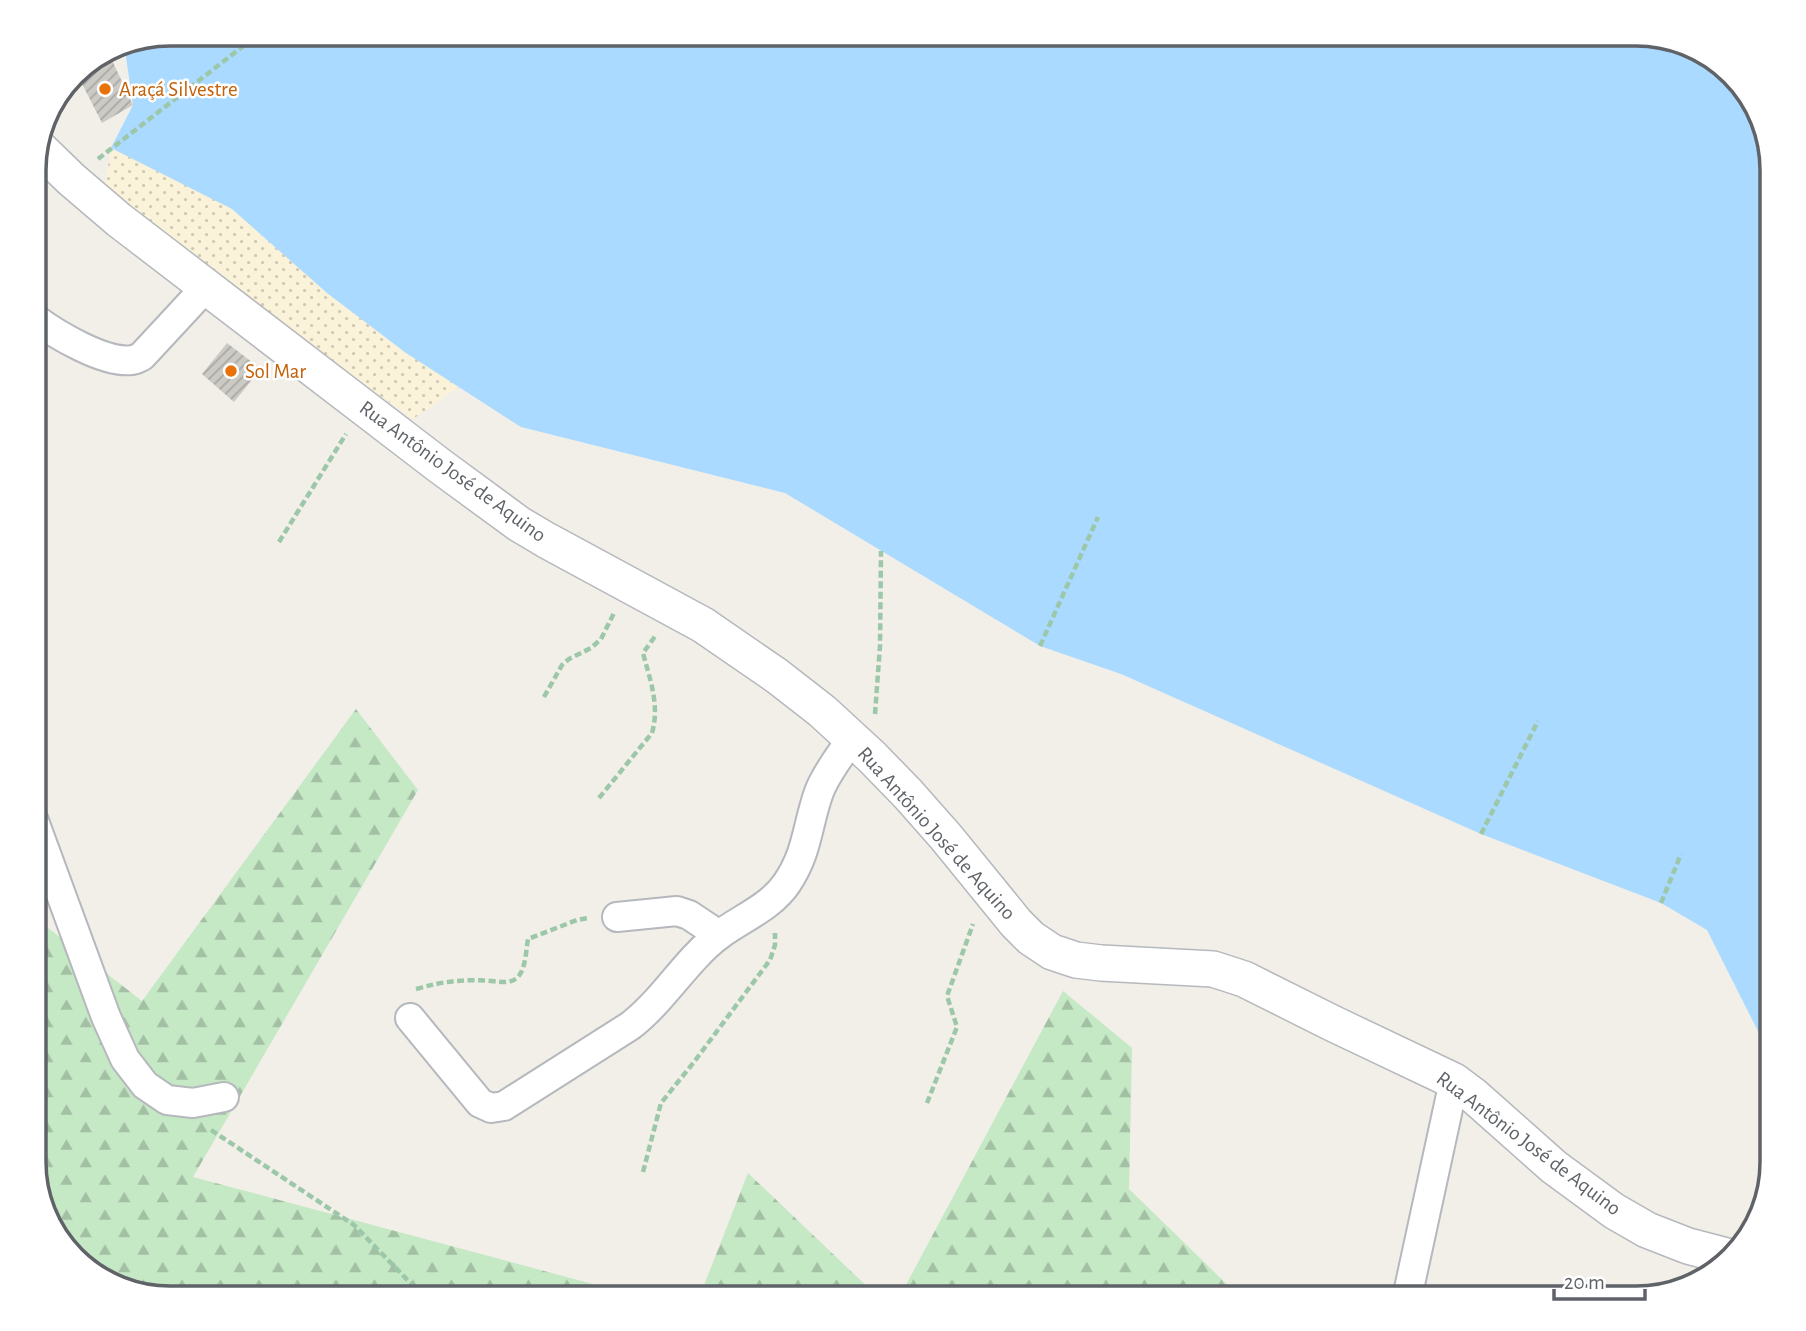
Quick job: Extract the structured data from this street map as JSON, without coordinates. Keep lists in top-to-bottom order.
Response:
{
  "streets": {
    "street": ["Rua Antônio José de Aquino"]
  },
  "places": ["Araçá Silvestre", "Sol Mar"],
  "scale_bar": "20 m"
}
